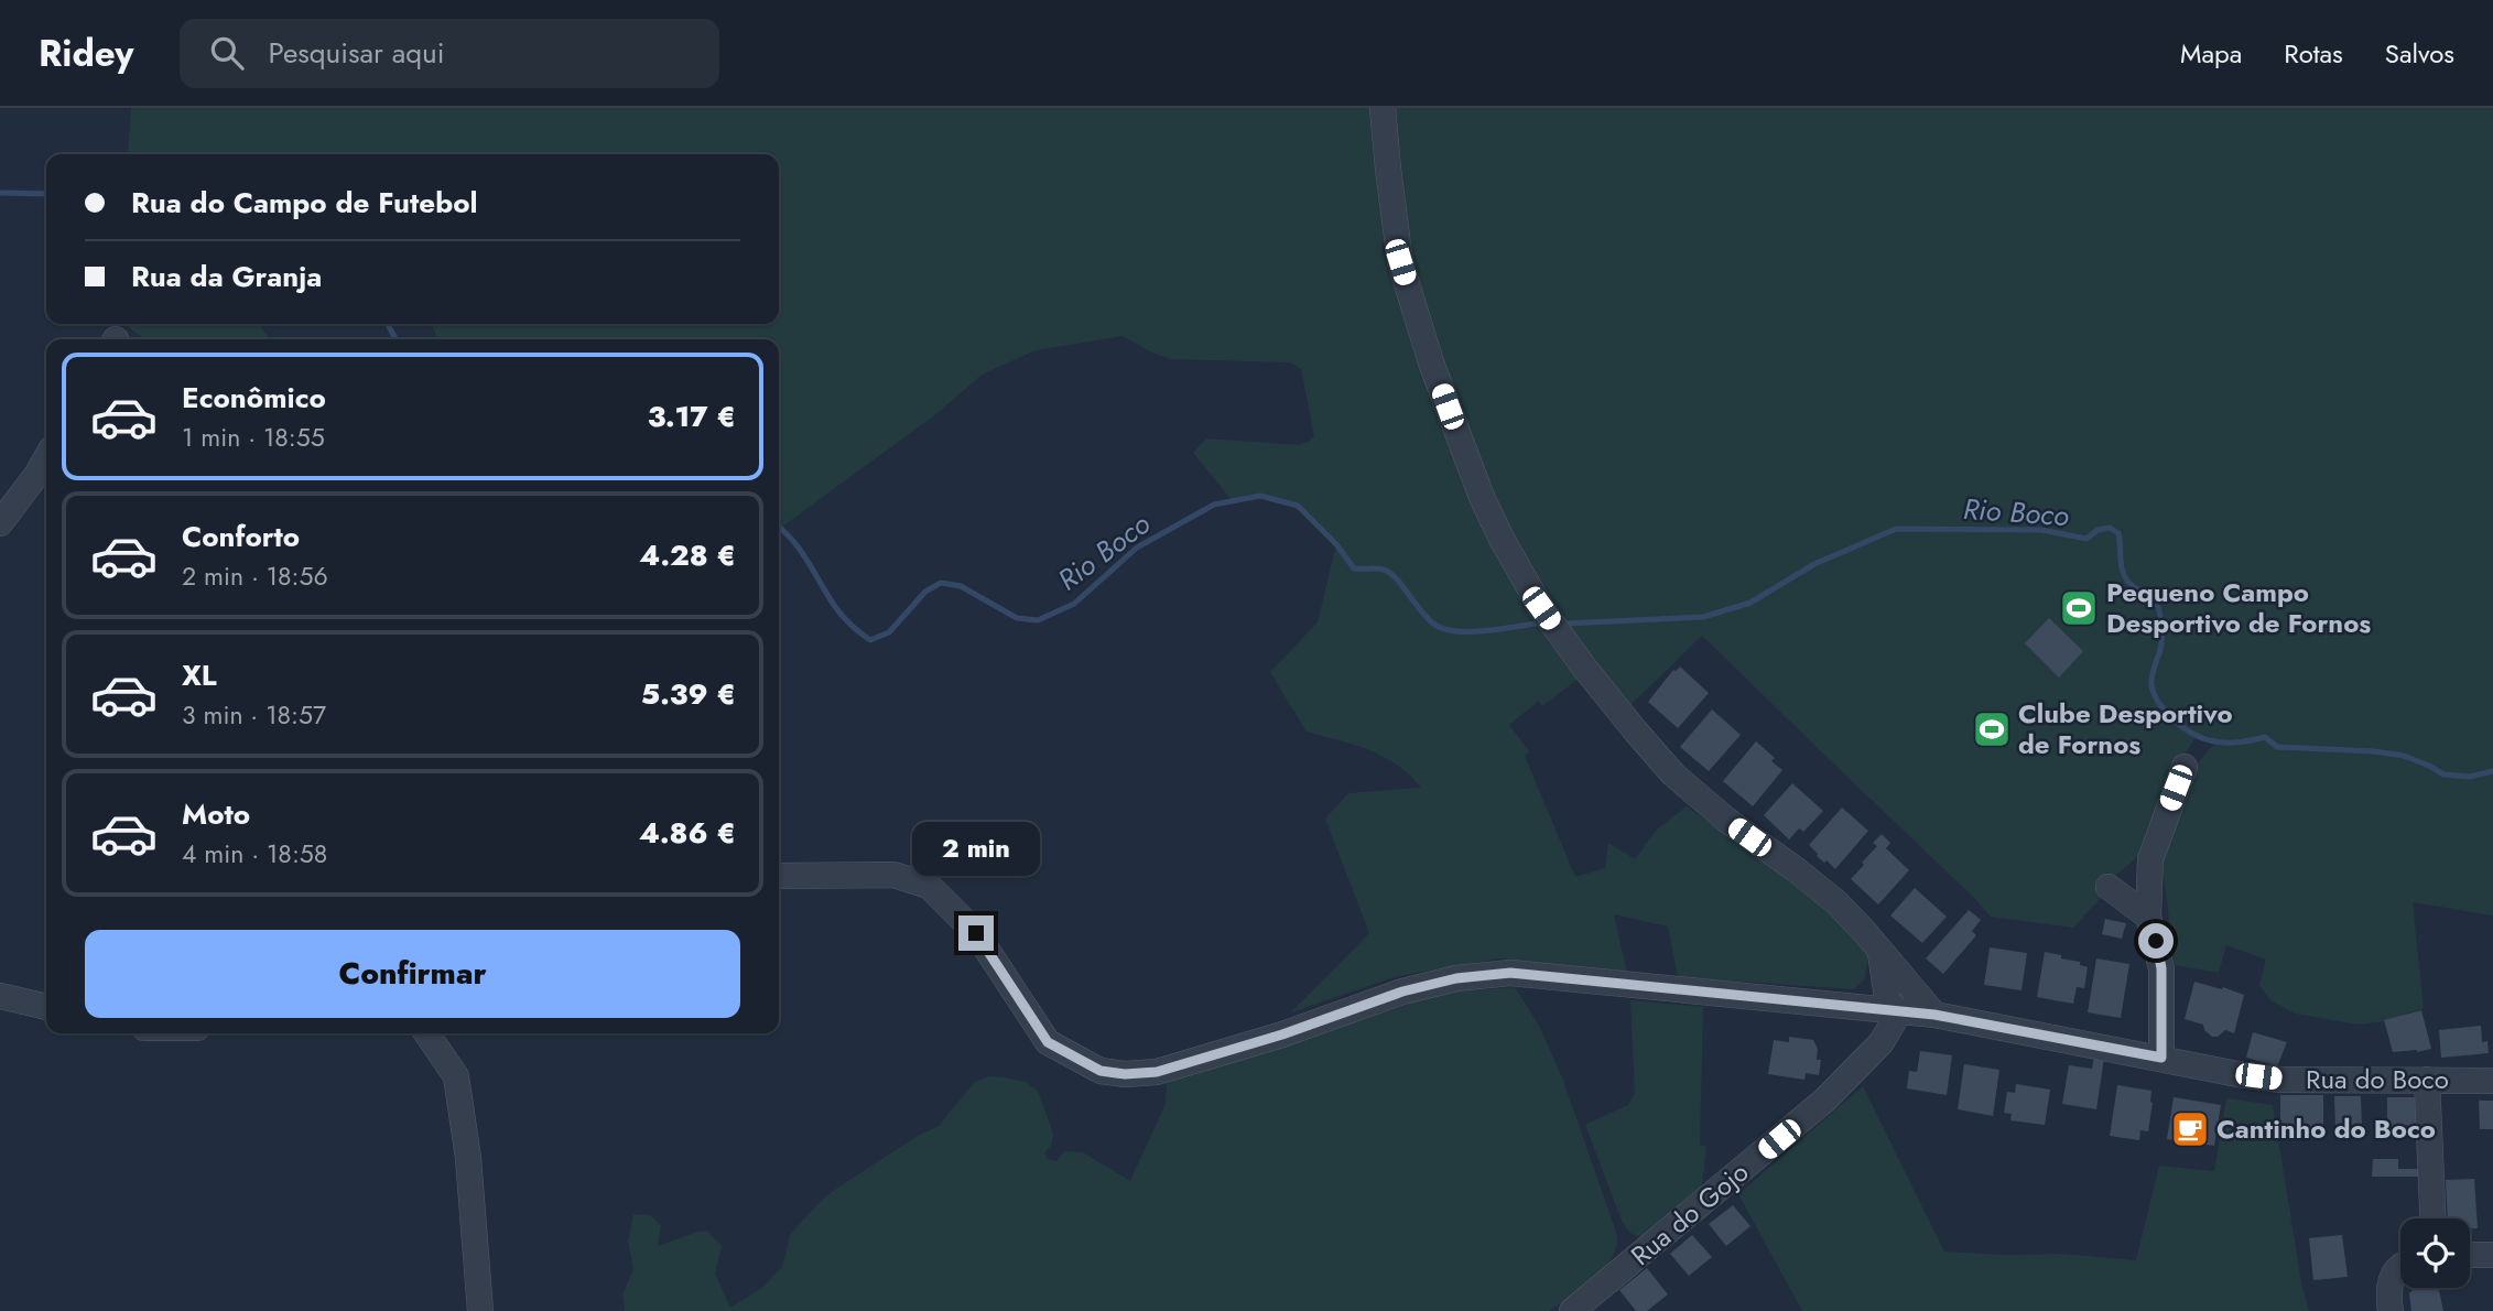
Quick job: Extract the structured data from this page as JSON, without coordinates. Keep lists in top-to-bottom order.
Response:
{
  "streets": {
    "street": ["Rua do Boco", "Rua do Gojo"]
  },
  "crossings": [
    ["Rua do Boco", "Rua do Gojo"]
  ],
  "water": ["Rio Boco"],
  "places": {
    "sports": ["Pequeno Campo Desportivo de Fornos", "Clube Desportivo de Fornos"],
    "cafe": ["Cantinho do Boco"]
  },
  "page": {
    "header": "Ridey",
    "search": "Pesquisar aqui",
    "nav": ["Mapa", "Rotas", "Salvos"],
    "banner": ["Rua do Campo de Futebol", "Rua da Granja"],
    "list": [
      {
        "name": "Econômico",
        "note": "1 min · 18:55",
        "value": "3.17 €"
      },
      {
        "name": "Conforto",
        "note": "2 min · 18:56",
        "value": "4.28 €"
      },
      {
        "name": "XL",
        "note": "3 min · 18:57",
        "value": "5.39 €"
      },
      {
        "name": "Moto",
        "note": "4 min · 18:58",
        "value": "4.86 €"
      }
    ],
    "bubble": "2 min",
    "buttons": "Confirmar"
  }
}
